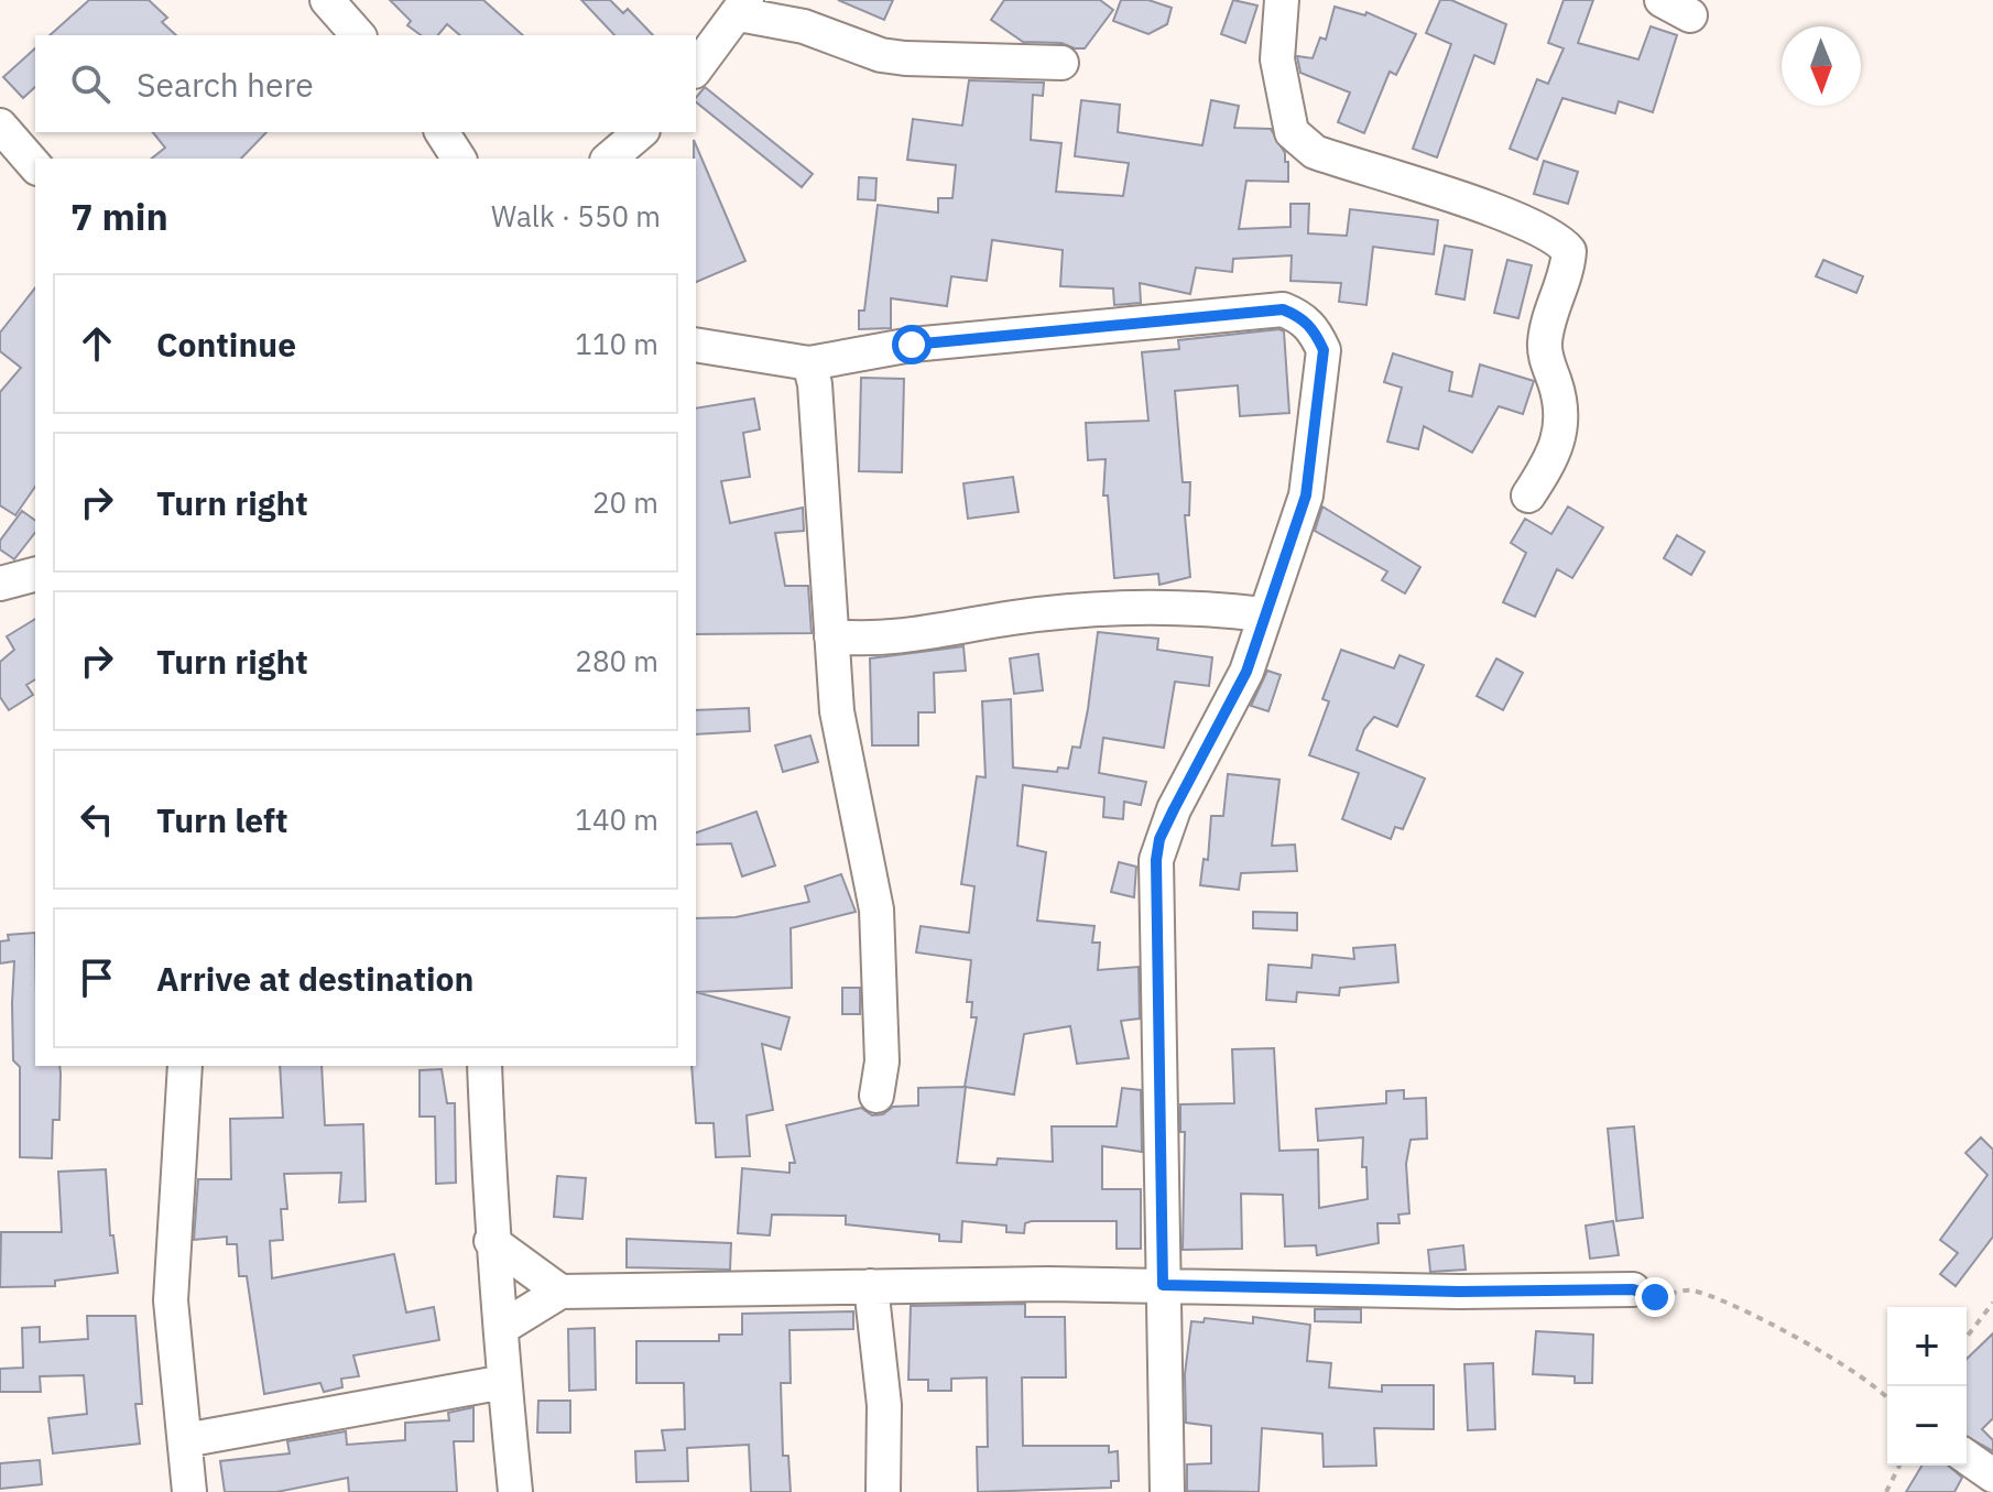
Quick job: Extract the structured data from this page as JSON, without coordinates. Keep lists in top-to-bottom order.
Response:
{
  "north": "bottom",
  "page": {
    "search": "Search here",
    "heading": ["7 min", "Walk · 550 m"],
    "list": [
      ["Continue", "110 m"],
      ["Turn right", "20 m"],
      ["Turn right", "280 m"],
      ["Turn left", "140 m"],
      "Arrive at destination"
    ],
    "map_buttons": ["+", "−"]
  }
}
